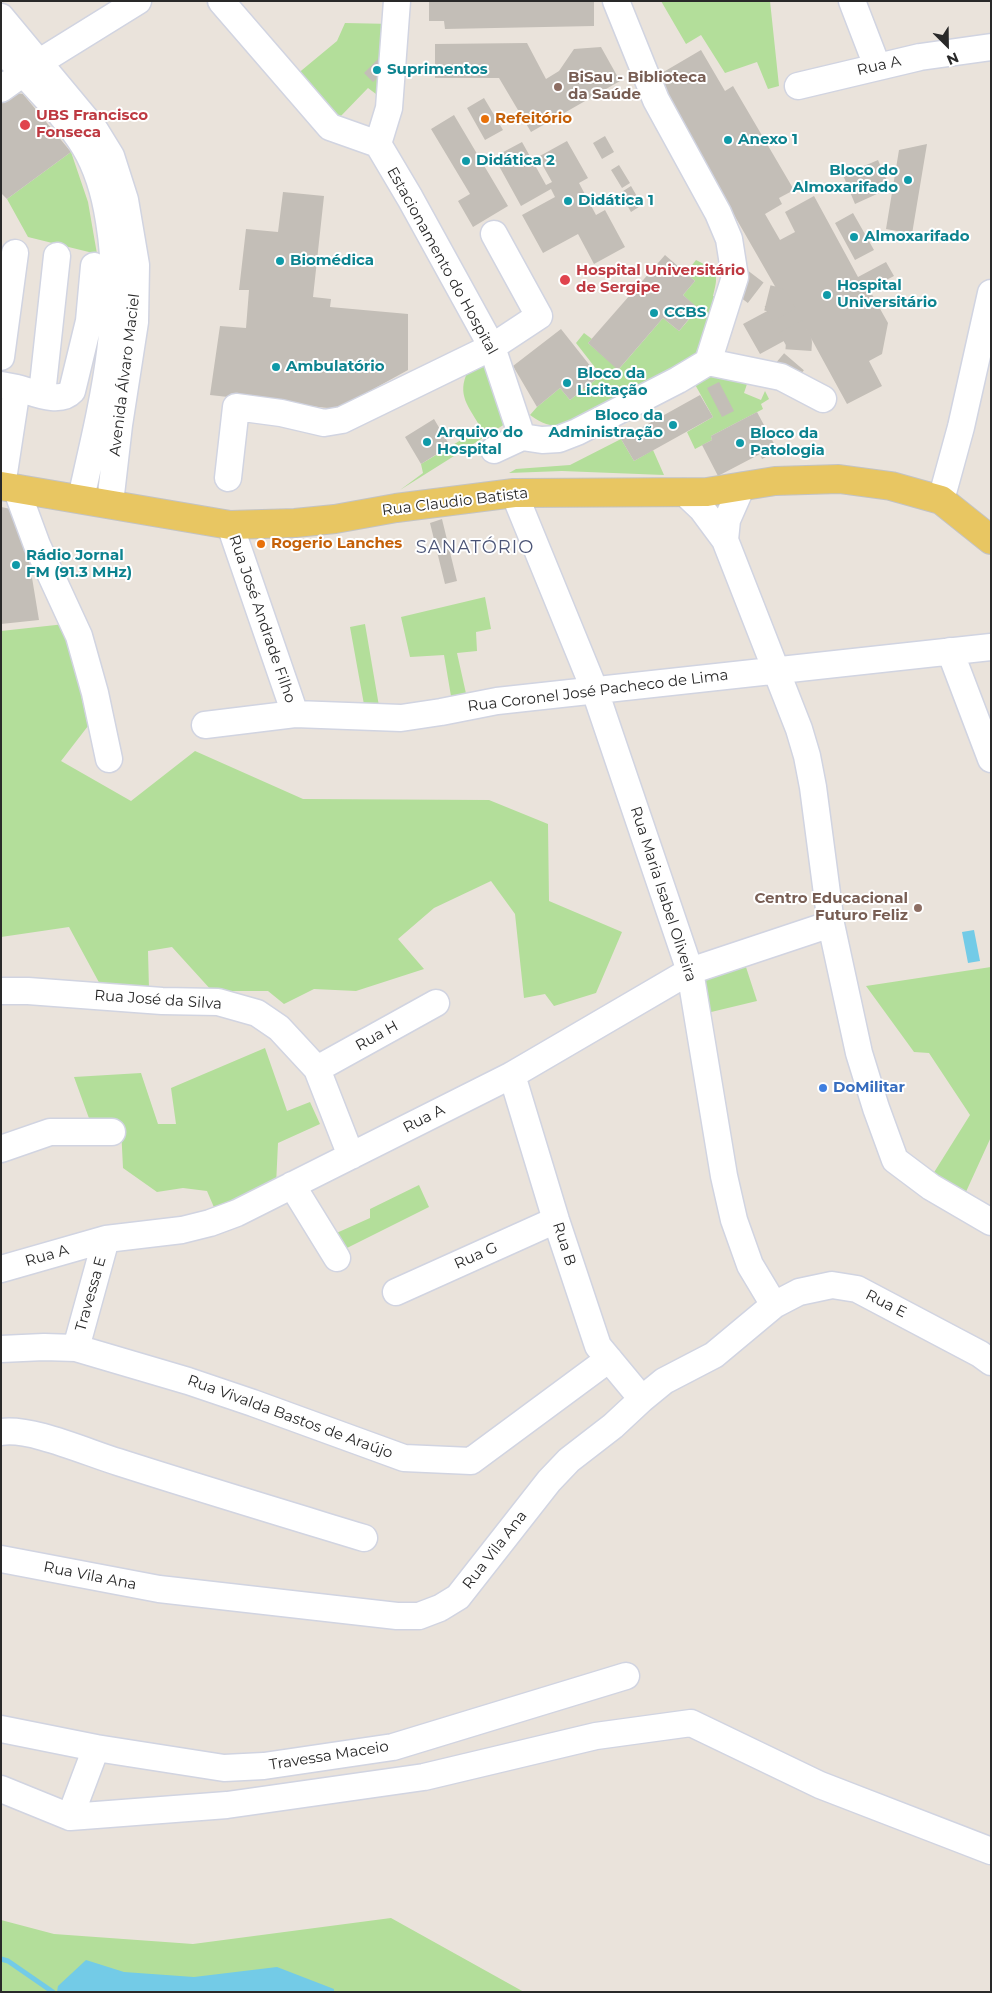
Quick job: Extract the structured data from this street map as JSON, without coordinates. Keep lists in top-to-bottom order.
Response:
{
  "streets": {
    "main road": ["Rua Claudio Batista"],
    "street": [
      "Rua A",
      "Estacionamento do Hospital",
      "Avenida Álvaro Maciel",
      "Rua José Andrade Filho",
      "Rua Coronel José Pacheco de Lima",
      "Rua Maria Isabel Oliveira",
      "Rua José da Silva",
      "Rua H",
      "Rua B",
      "Rua G",
      "Travessa E",
      "Rua E",
      "Rua Vivalda Bastos de Araújo",
      "Rua Vila Ana",
      "Travessa Maceio"
    ]
  },
  "crossings": [
    ["Rua A", "Rua Maria Isabel Oliveira"],
    ["Rua A", "Rua José da Silva"],
    ["Rua A", "Rua B"],
    ["Rua A", "Travessa E"],
    ["Avenida Álvaro Maciel", "Rua Claudio Batista"],
    ["Rua Claudio Batista", "Rua José Andrade Filho"],
    ["Rua Claudio Batista", "Rua Maria Isabel Oliveira"],
    ["Rua José Andrade Filho", "Rua Coronel José Pacheco de Lima"],
    ["Rua Coronel José Pacheco de Lima", "Rua Maria Isabel Oliveira"],
    ["Rua Maria Isabel Oliveira", "Rua E"],
    ["Rua Maria Isabel Oliveira", "Rua Vila Ana"],
    ["Rua José da Silva", "Rua H"],
    ["Rua B", "Rua G"],
    ["Rua B", "Rua Vivalda Bastos de Araújo"],
    ["Rua B", "Rua Vila Ana"],
    ["Travessa E", "Rua Vivalda Bastos de Araújo"],
    ["Rua E", "Rua Vila Ana"]
  ],
  "districts": ["SANATÓRIO"],
  "places": [
    "Suprimentos",
    "BiSau - Biblioteca da Saúde",
    "Refeitório",
    "UBS Francisco Fonseca",
    "Anexo 1",
    "Didática 2",
    "Bloco do Almoxarifado",
    "Didática 1",
    "Almoxarifado",
    "Biomédica",
    "Hospital Universitário de Sergipe",
    "Hospital Universitário",
    "CCBS",
    "Ambulatório",
    "Bloco da Licitação",
    "Bloco da Administração",
    "Arquivo do Hospital",
    "Bloco da Patologia",
    "Rogerio Lanches",
    "Rádio Jornal FM (91.3 MHz)",
    "Centro Educacional Futuro Feliz",
    "DoMilitar"
  ],
  "north": "bottom right"
}
